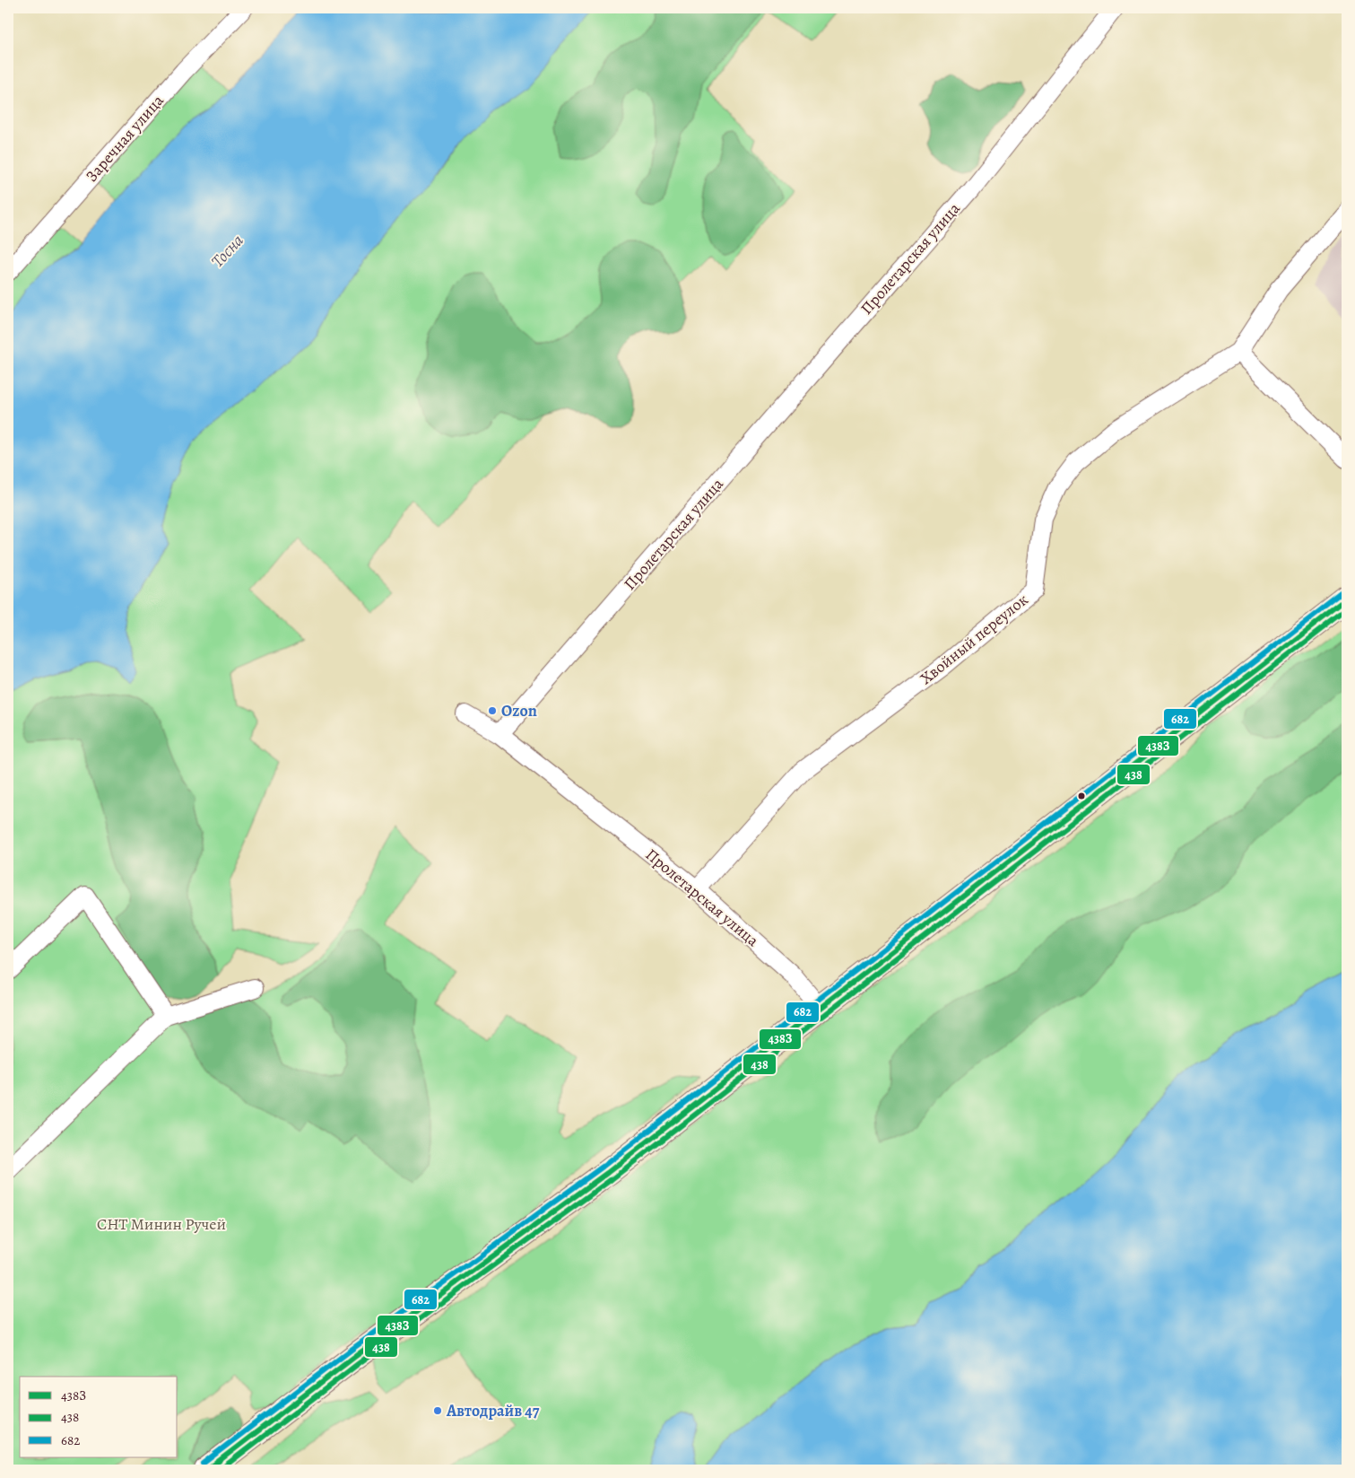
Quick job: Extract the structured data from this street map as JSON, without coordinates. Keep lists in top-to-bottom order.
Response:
{
  "streets": {
    "street": ["Заречная улица", "Пролетарская улица", "Хвойный переулок"]
  },
  "crossings": [
    ["Пролетарская улица", "Хвойный переулок"]
  ],
  "water": ["Тосна"],
  "parks": ["СНТ Минин Ручей"],
  "places": ["Ozon", "Автодрайв 47"],
  "lines": ["transit line 682", "transit line 438З", "transit line 438"],
  "legend": ["438З", "438", "682"]
}
